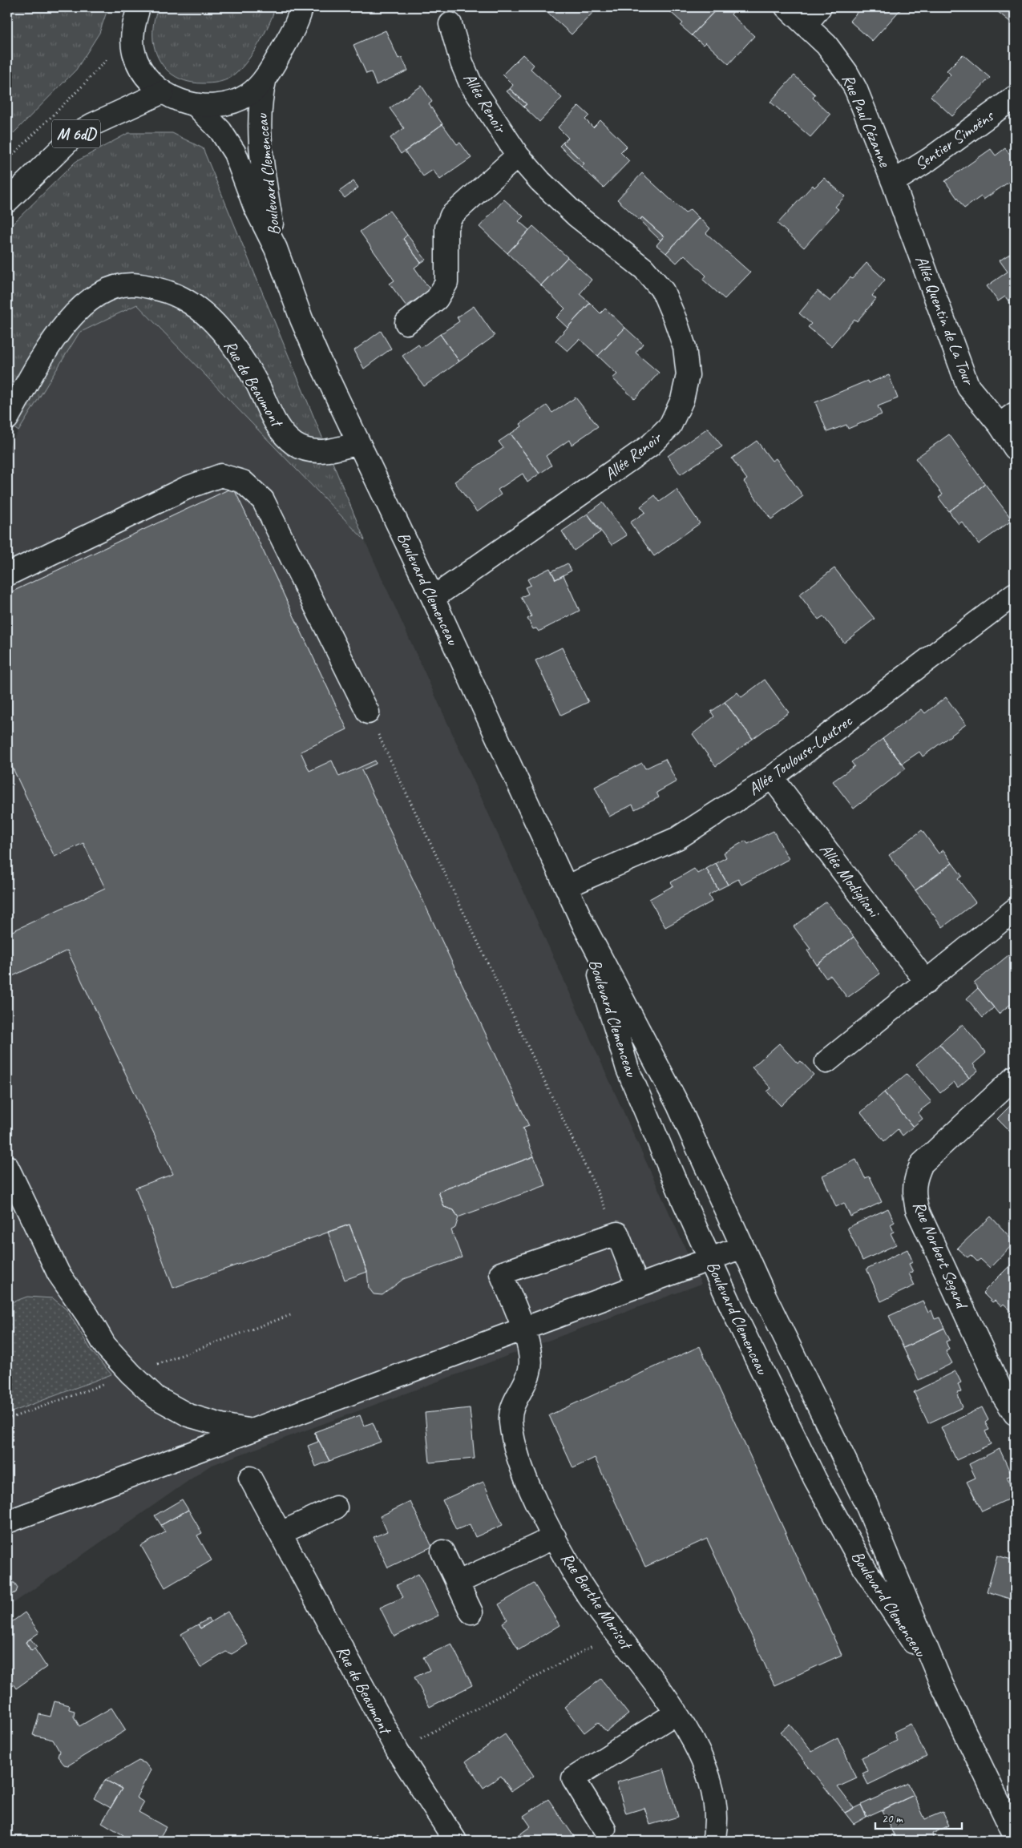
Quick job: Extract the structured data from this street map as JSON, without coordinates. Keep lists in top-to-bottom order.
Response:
{
  "streets": {
    "main road": [
      "Allée Renoir",
      "Rue Paul Cézanne",
      "M 6dD",
      "Sentier Simoëns",
      "Boulevard Clemenceau",
      "Allée Quentin de La Tour",
      "Rue de Beaumont",
      "Allée Toulouse-Lautrec",
      "Allée Modigliani",
      "Rue Norbert Segard",
      "Rue Berthe Morisot"
    ]
  },
  "crossings": [
    ["Allée Renoir", "Boulevard Clemenceau"],
    ["Rue Paul Cézanne", "Sentier Simoëns"],
    ["Rue Paul Cézanne", "Allée Quentin de La Tour"],
    ["Sentier Simoëns", "Allée Quentin de La Tour"],
    ["Boulevard Clemenceau", "Rue de Beaumont"],
    ["Boulevard Clemenceau", "Allée Toulouse-Lautrec"],
    ["Allée Toulouse-Lautrec", "Allée Modigliani"]
  ],
  "scale_bar": "20 m"
}
